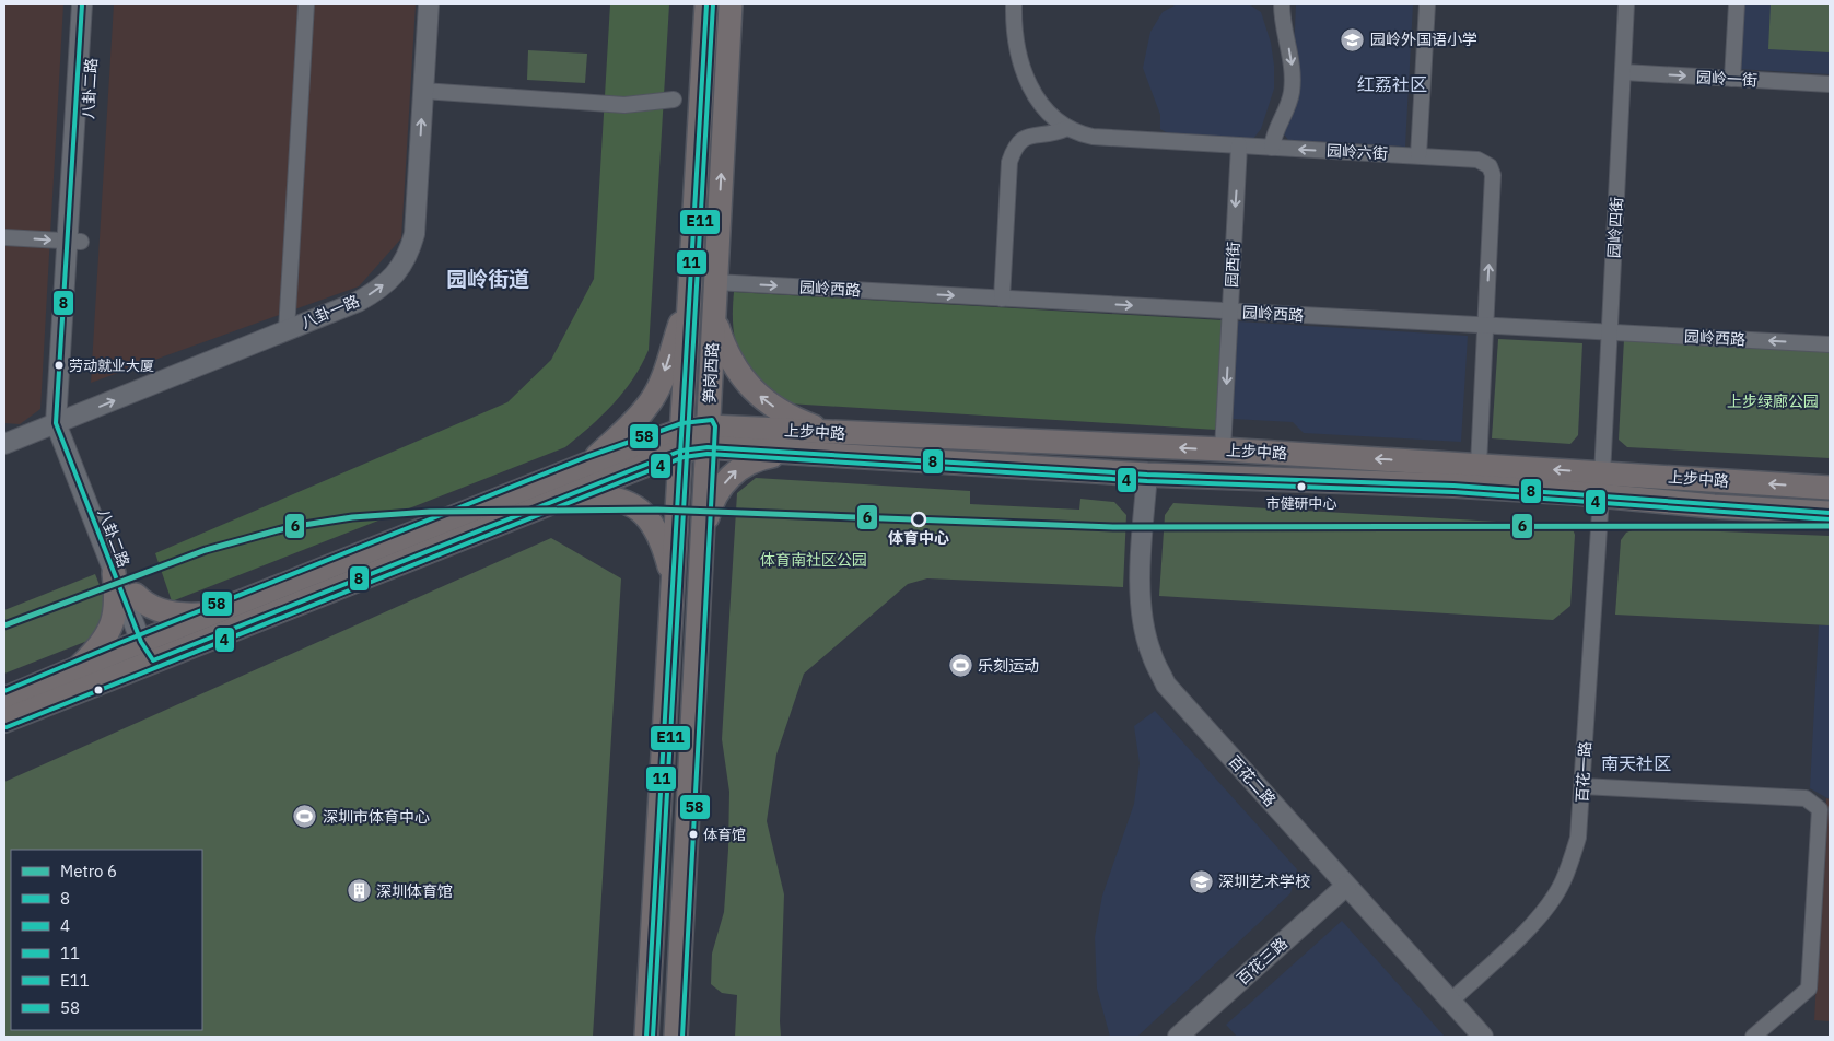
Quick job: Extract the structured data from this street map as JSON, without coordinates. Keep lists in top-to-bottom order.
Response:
{
  "streets": {
    "main road": ["笋岗西路", "上步中路"],
    "street": [
      "园岭一街",
      "八卦二路",
      "园岭六街",
      "园岭四街",
      "园西街",
      "园岭西路",
      "八卦一路",
      "百花一路",
      "百花二路",
      "百花三路"
    ]
  },
  "crossings": [
    ["园岭一街", "园岭四街"],
    ["八卦二路", "八卦一路"],
    ["园岭六街", "园西街"],
    ["园岭六街", "园岭西路"],
    ["园岭六街", "上步中路"],
    ["园岭四街", "园岭西路"],
    ["园岭四街", "上步中路"],
    ["园岭四街", "百花一路"],
    ["园西街", "园岭西路"],
    ["园西街", "上步中路"],
    ["园岭西路", "笋岗西路"],
    ["笋岗西路", "上步中路"],
    ["上步中路", "百花一路"],
    ["上步中路", "百花二路"],
    ["百花一路", "百花二路"],
    ["百花二路", "百花三路"]
  ],
  "one_way": ["园岭一街", "园西街", "八卦一路"],
  "districts": ["红荔社区", "园岭街道", "南天社区"],
  "parks": ["上步绿廊公园", "体育南社区公园"],
  "places": {
    "school or university": ["园岭外国语小学", "深圳艺术学校"],
    "other": [
      "劳动就业大厦",
      "市健研中心",
      "体育中心",
      "体育馆"
    ],
    "sports": ["乐刻运动", "深圳市体育中心"],
    "building": ["深圳体育馆"]
  },
  "lines": [
    "transit line 8",
    "transit line 11",
    "transit line E11",
    "transit line 58",
    "transit line 4",
    "metro line 6"
  ],
  "legend": [
    "Metro 6",
    "8",
    "4",
    "11",
    "E11",
    "58"
  ]
}
